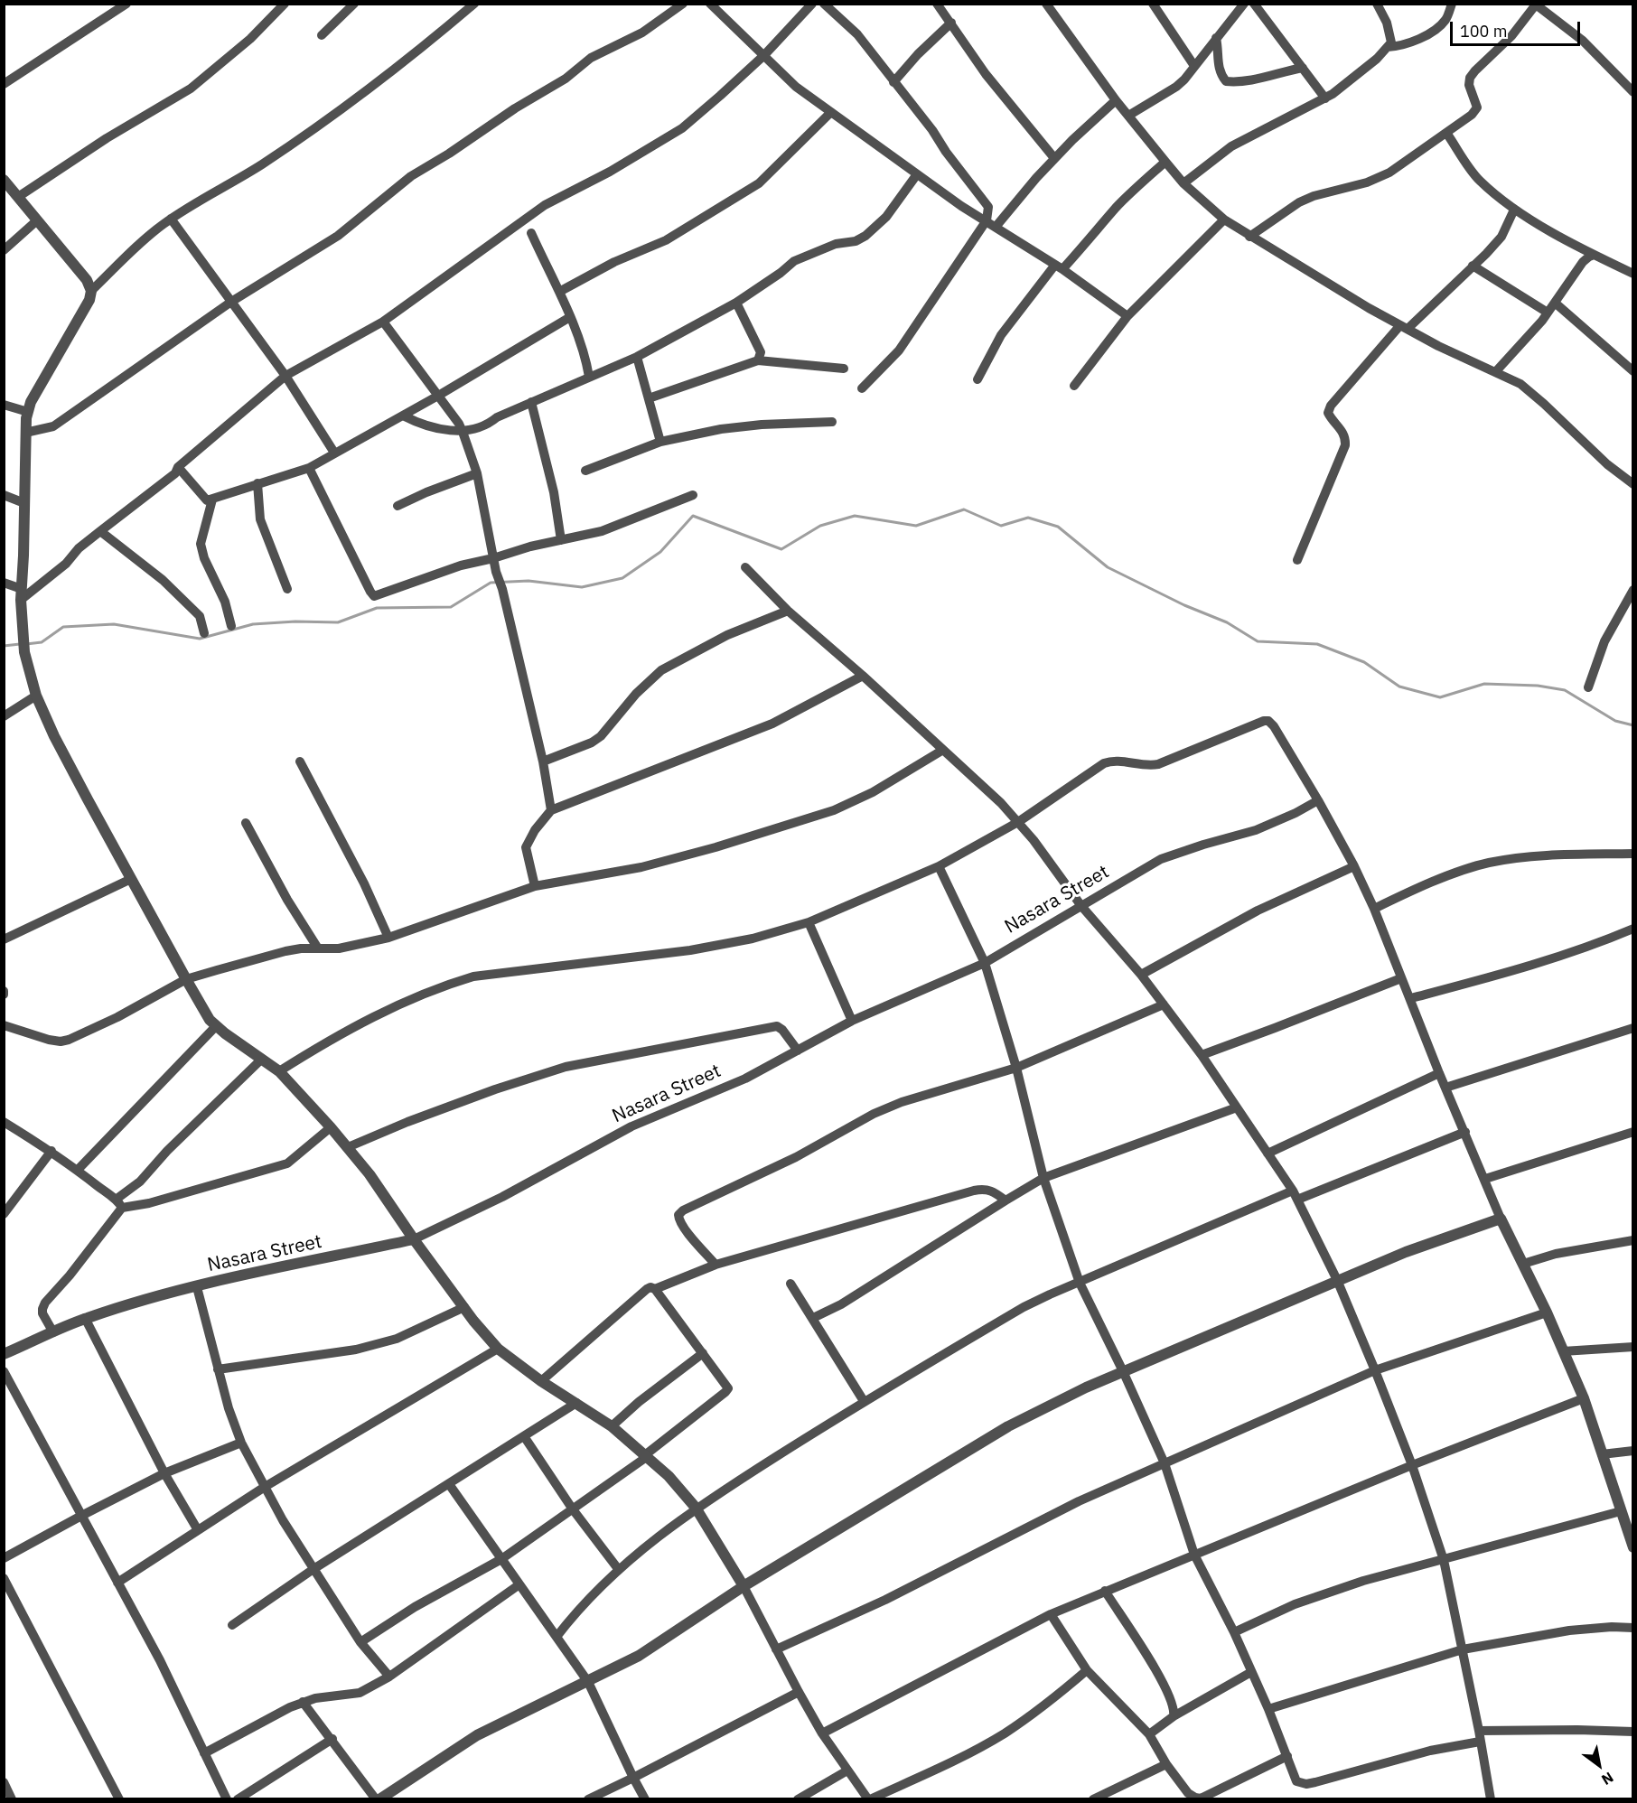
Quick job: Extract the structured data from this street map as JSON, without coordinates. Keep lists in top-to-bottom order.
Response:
{
  "streets": {
    "street": ["Nasara Street"]
  },
  "scale_bar": "100 m",
  "north": "bottom right"
}
